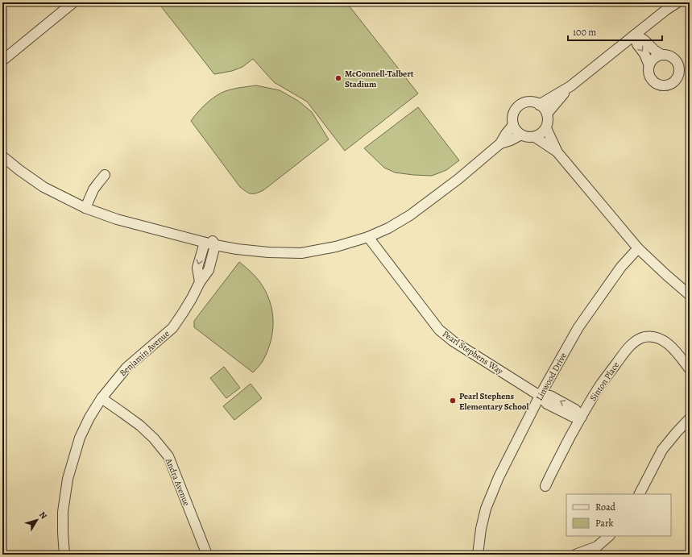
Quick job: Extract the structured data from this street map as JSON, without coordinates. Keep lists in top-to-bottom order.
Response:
{
  "streets": {
    "street": [
      "Pearl Stephens Way",
      "Benjamin Avenue",
      "Linwood Drive",
      "Sinton Place",
      "Andra Avenue"
    ]
  },
  "crossings": [
    ["Pearl Stephens Way", "Linwood Drive"],
    ["Pearl Stephens Way", "Sinton Place"],
    ["Benjamin Avenue", "Andra Avenue"]
  ],
  "places": ["McConnell-Talbert Stadium", "Pearl Stephens Elementary School"],
  "legend": ["Road", "Park"],
  "scale_bar": "100 m",
  "north": "top right"
}
